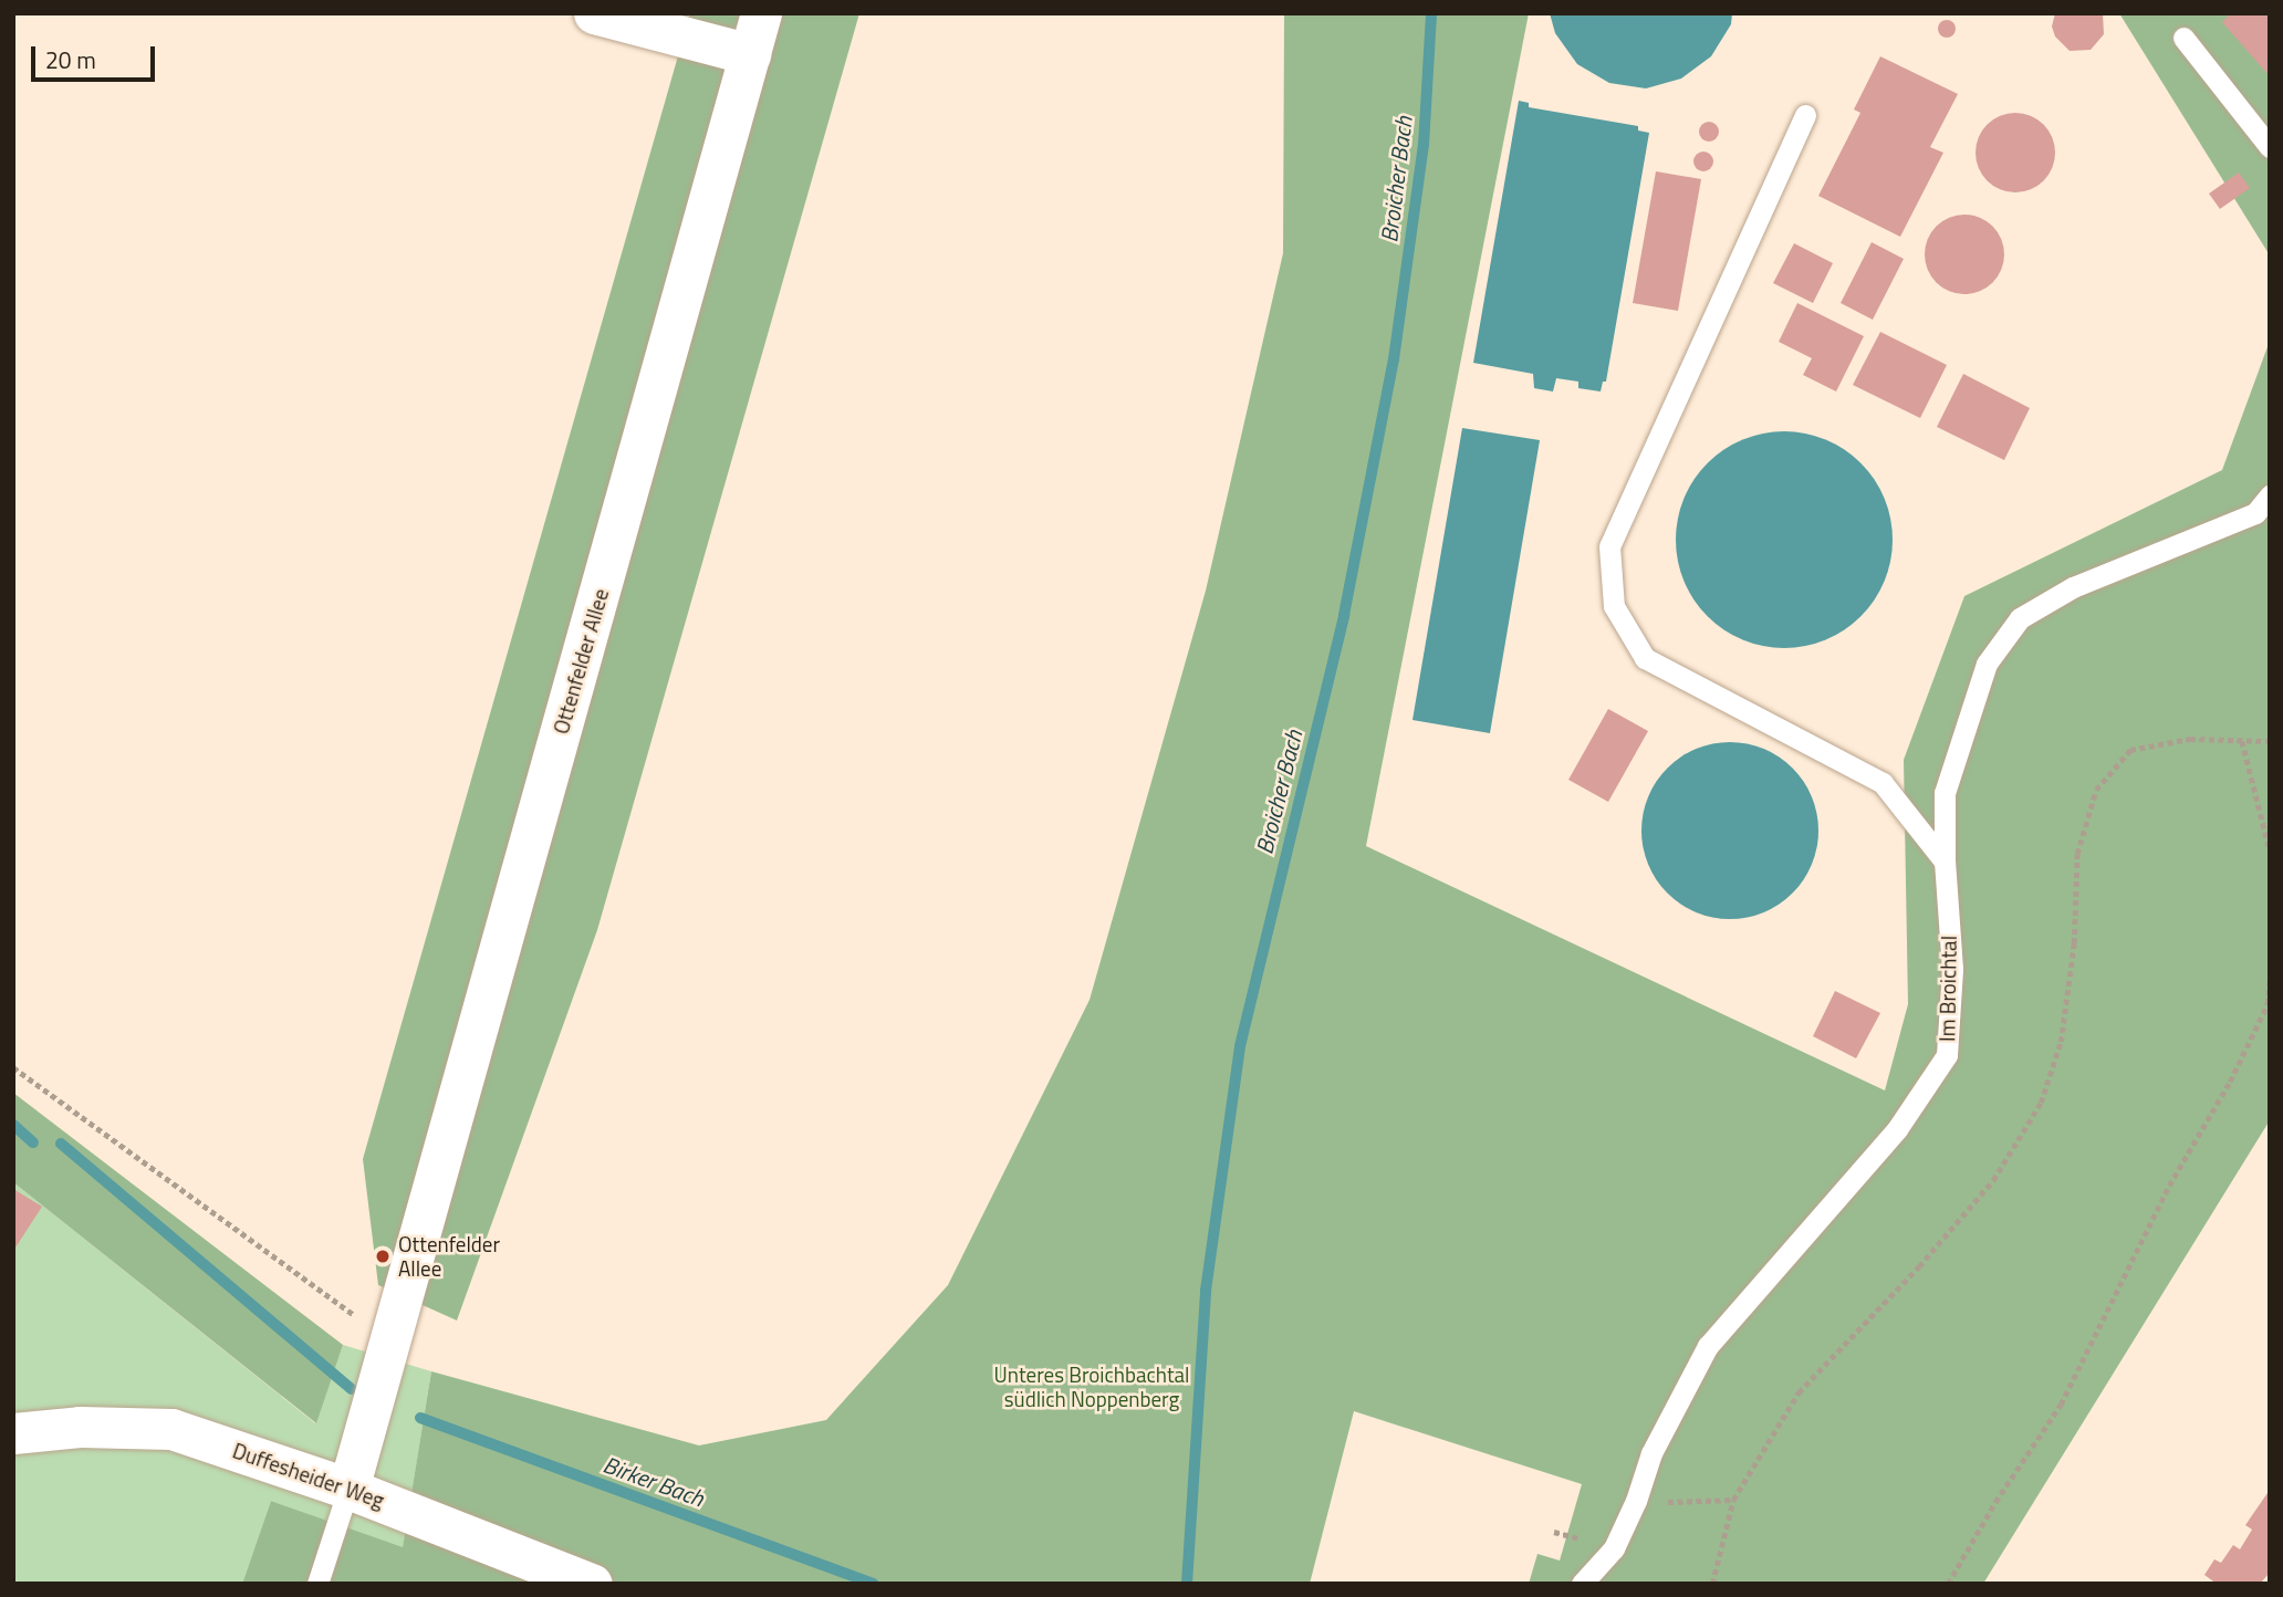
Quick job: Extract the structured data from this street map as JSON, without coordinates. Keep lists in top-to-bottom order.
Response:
{
  "streets": {
    "street": ["Ottenfelder Allee", "Duffesheider Weg"],
    "lane": ["Im Broichtal"]
  },
  "crossings": [
    ["Ottenfelder Allee", "Duffesheider Weg"]
  ],
  "water": ["Broicher Bach", "Birker Bach"],
  "parks": ["Unteres Broichbachtal südlich Noppenberg"],
  "places": ["Ottenfelder Allee"],
  "scale_bar": "20 m"
}
